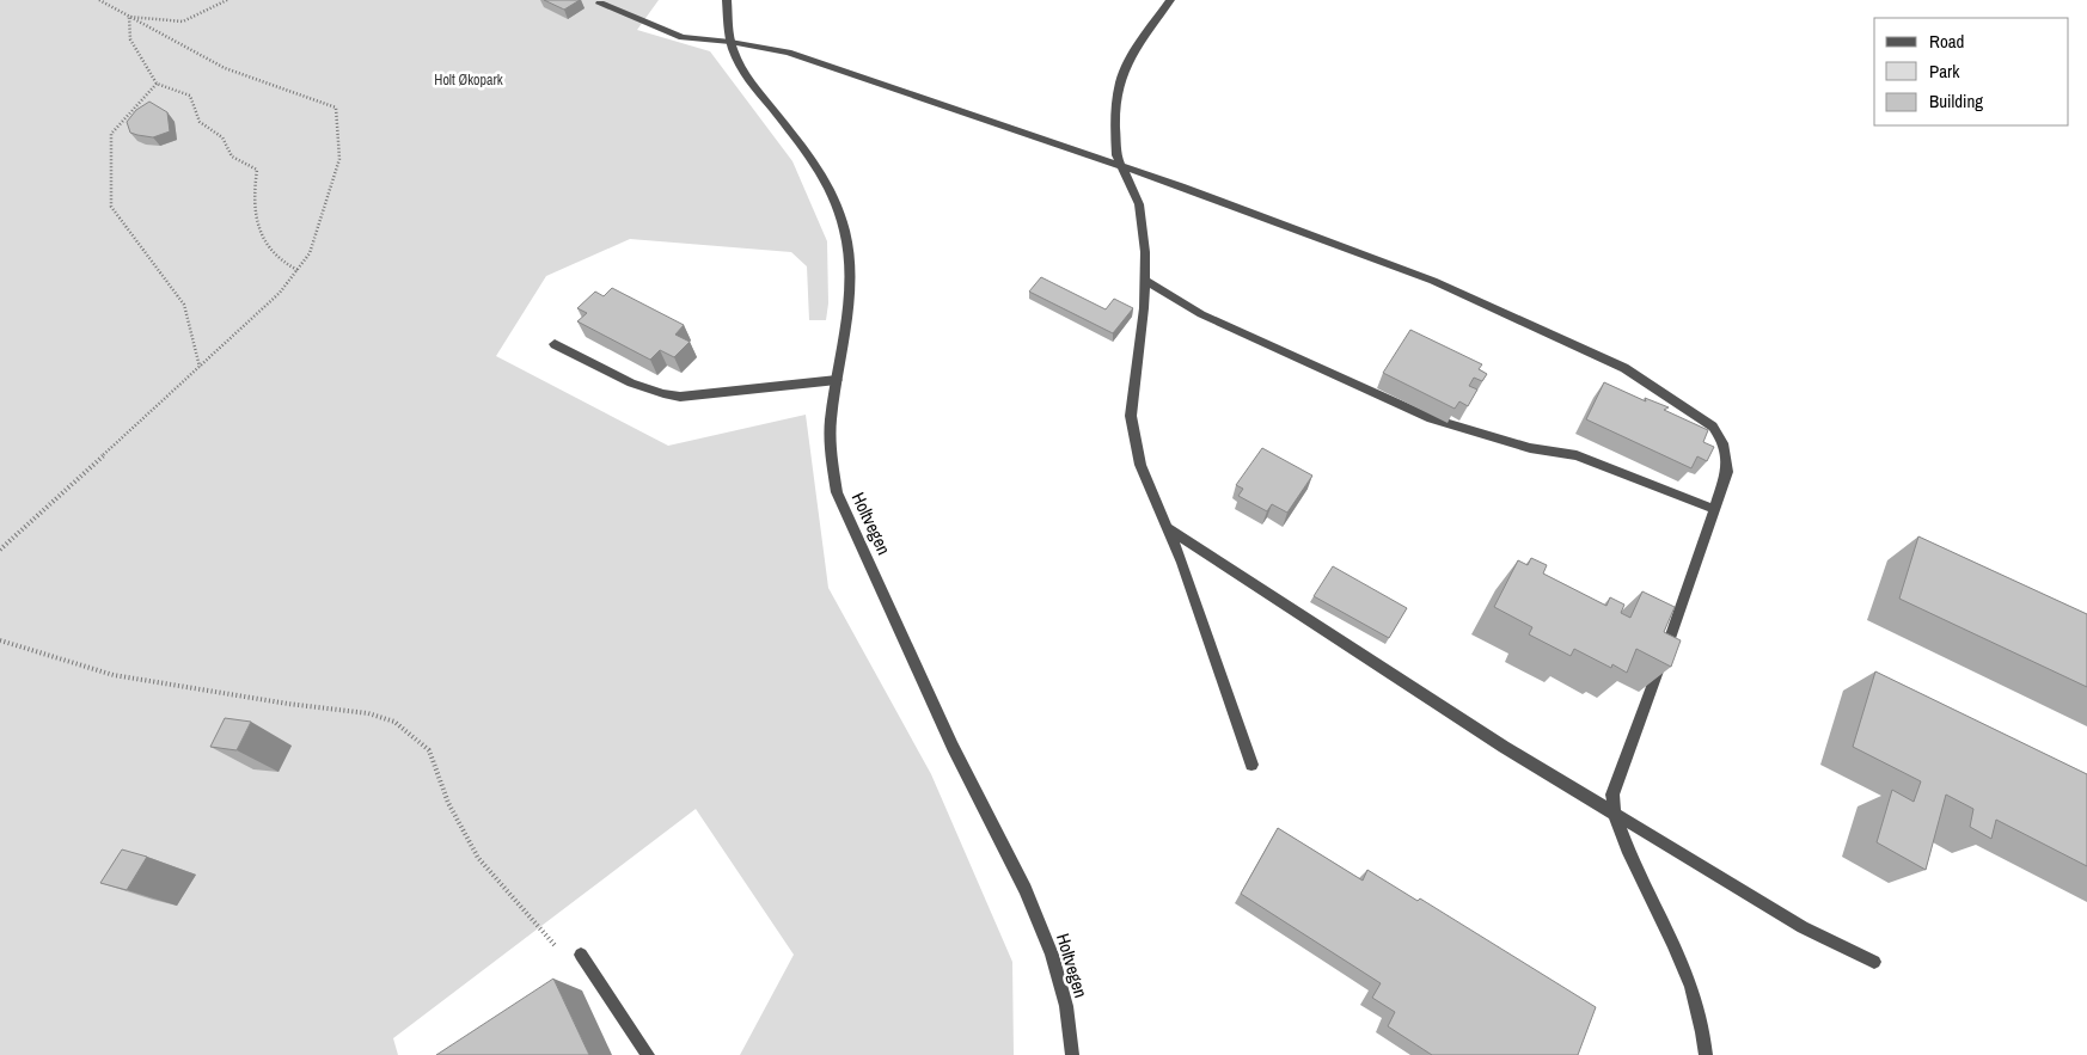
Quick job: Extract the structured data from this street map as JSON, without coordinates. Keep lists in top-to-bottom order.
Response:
{
  "streets": {
    "street": ["Holtvegen"]
  },
  "parks": ["Holt Økopark"],
  "legend": ["Road", "Park", "Building"]
}
